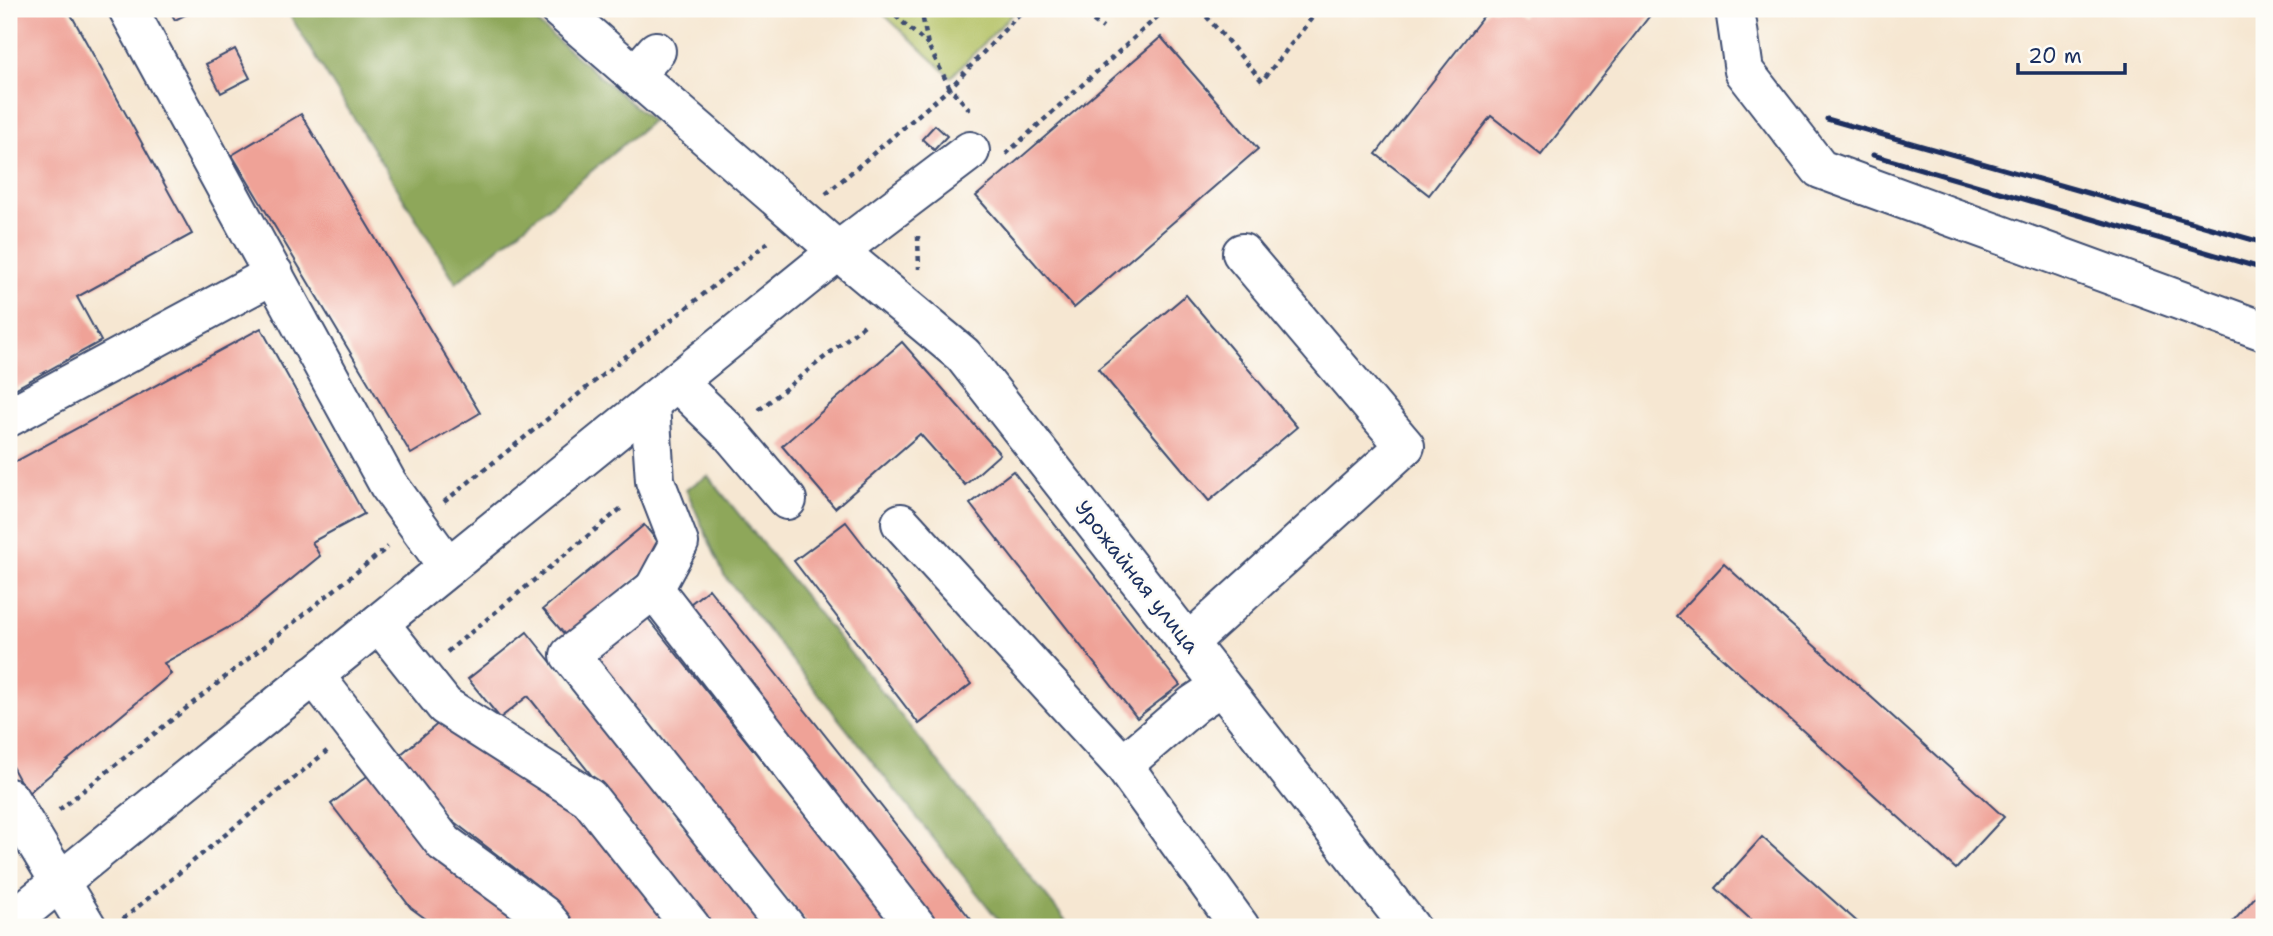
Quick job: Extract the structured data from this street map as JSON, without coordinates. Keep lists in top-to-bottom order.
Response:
{
  "streets": {
    "street": ["Урожайная улица"]
  },
  "scale_bar": "20 m"
}
